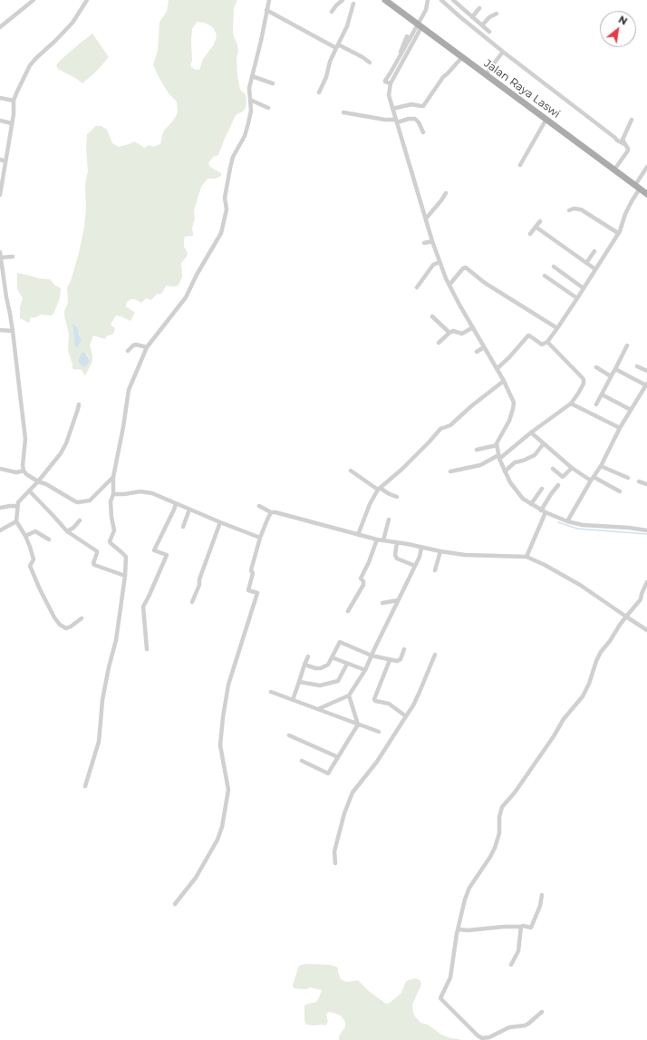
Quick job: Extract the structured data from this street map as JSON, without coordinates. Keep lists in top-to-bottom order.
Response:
{
  "streets": {
    "main road": ["Jalan Raya Laswi"]
  },
  "north": "top right"
}
